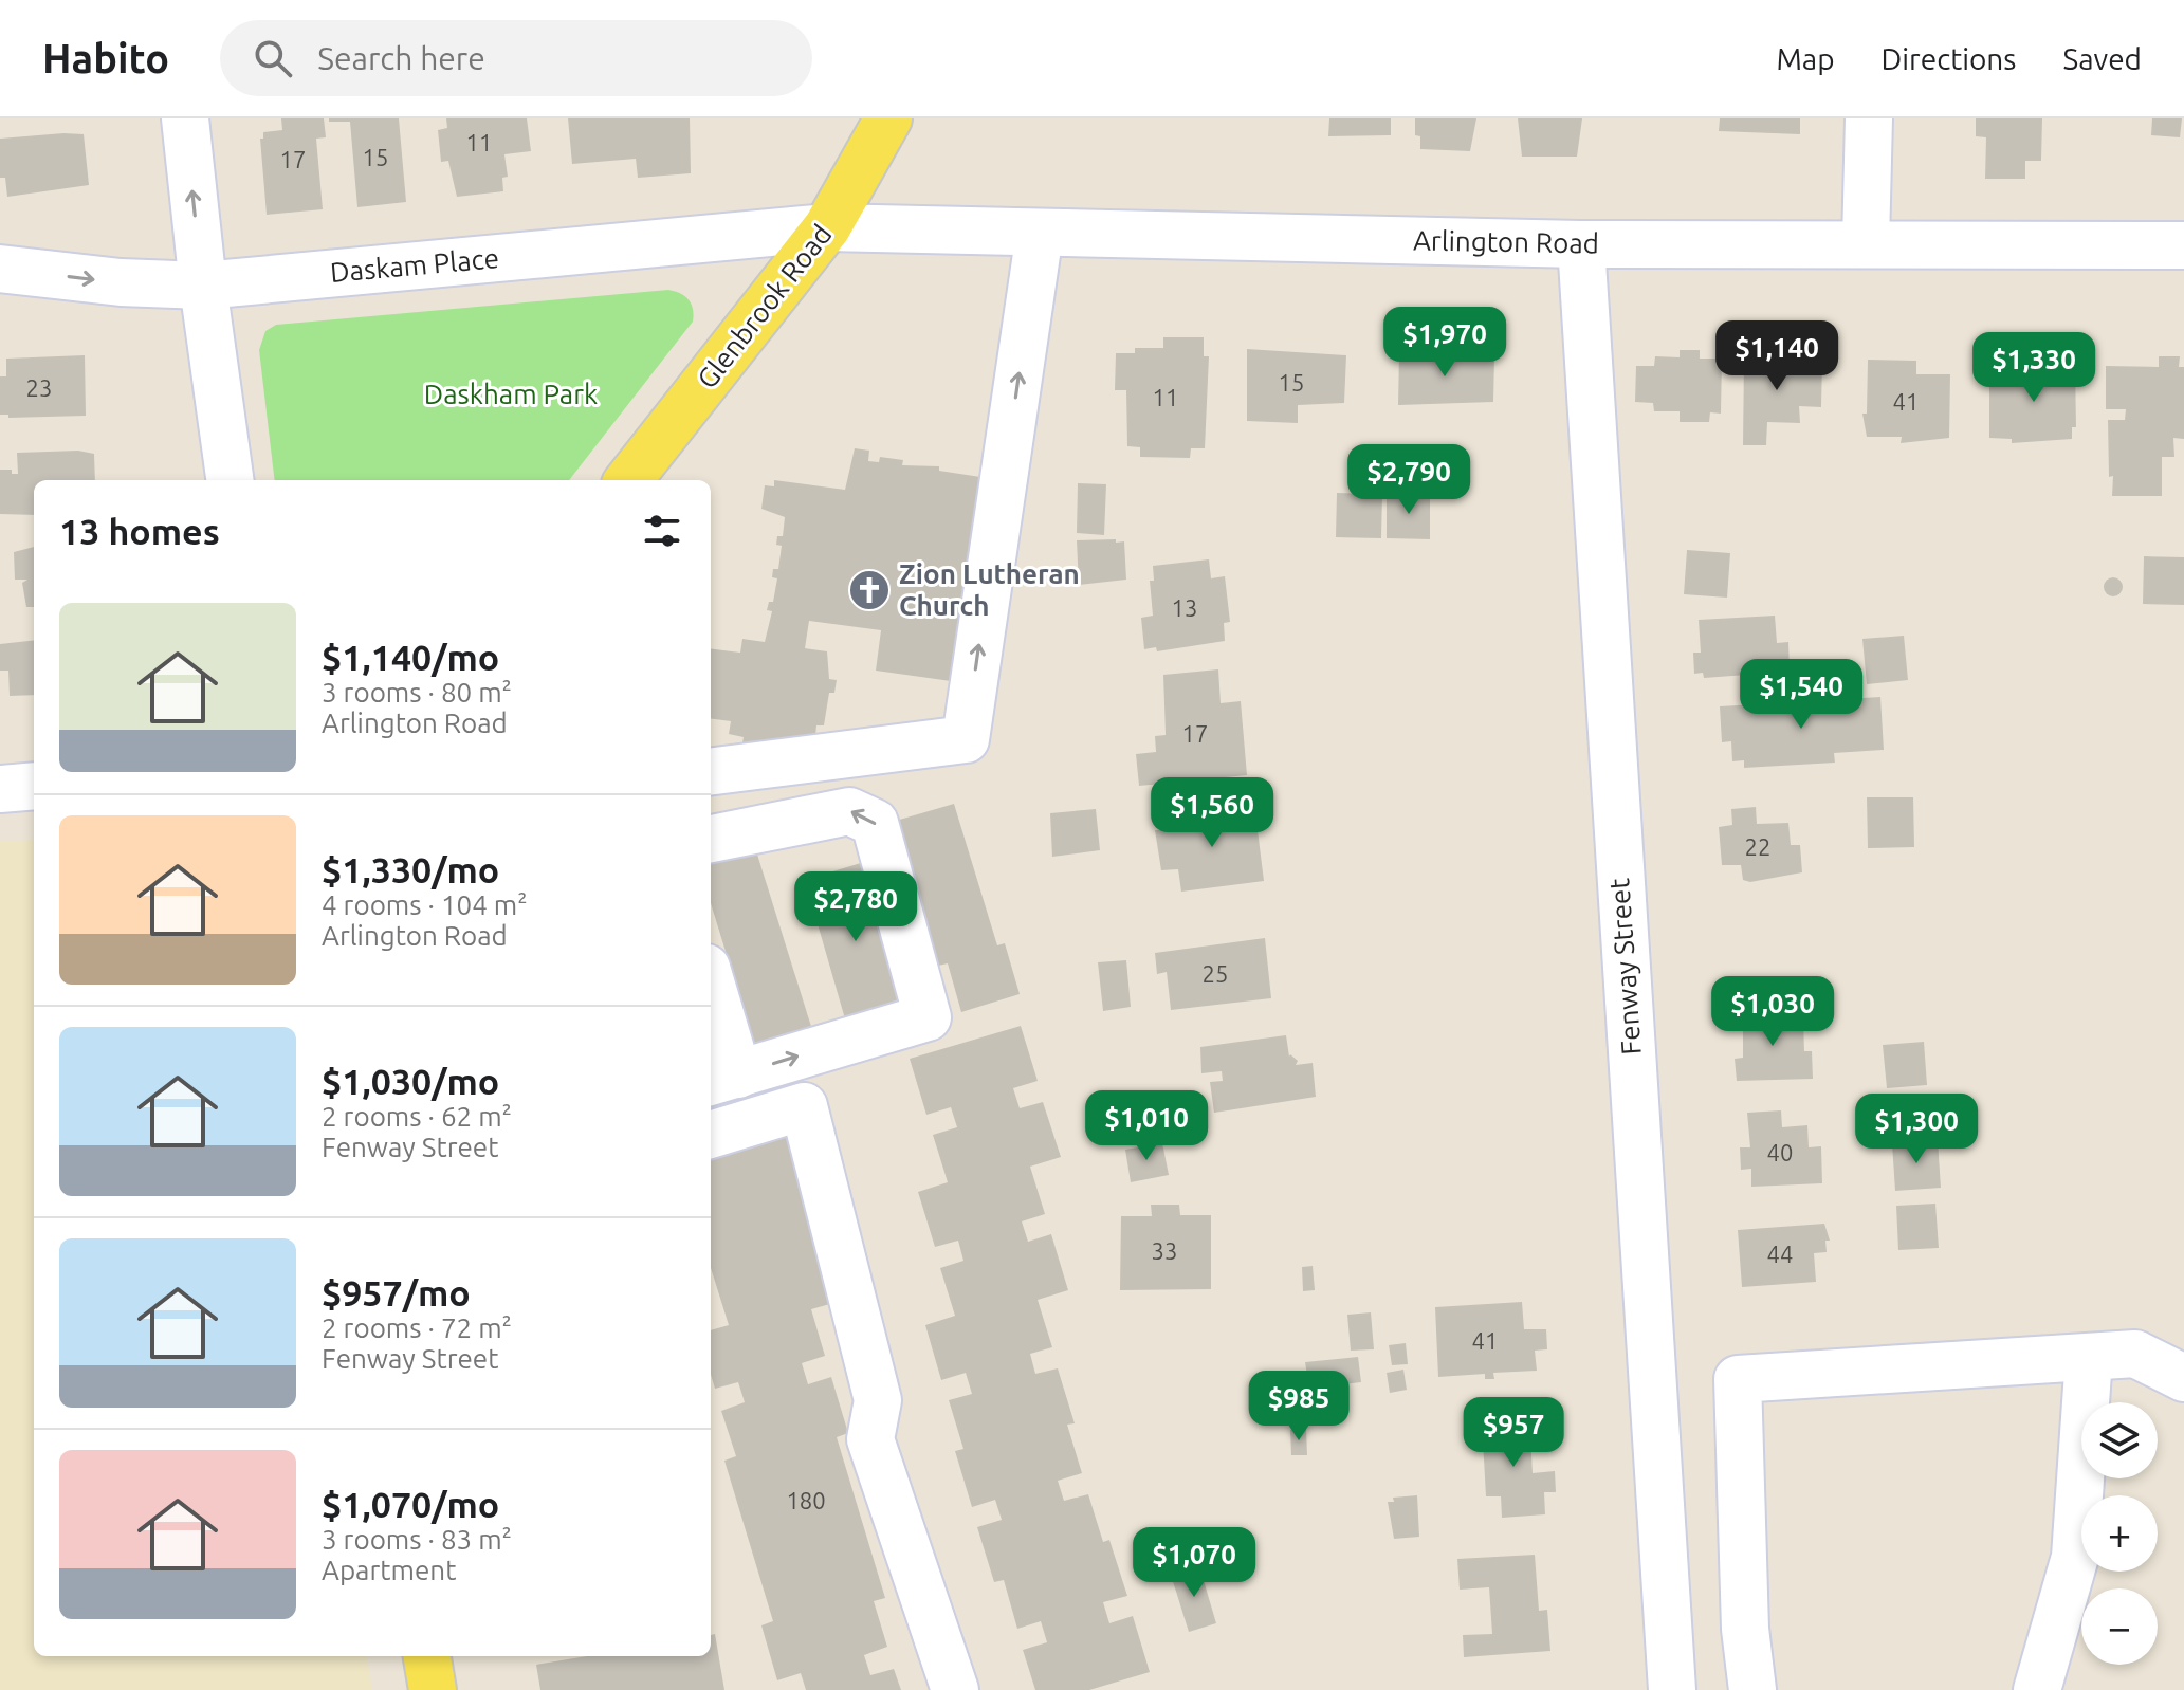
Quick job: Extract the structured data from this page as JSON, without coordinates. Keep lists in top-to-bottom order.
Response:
{
  "streets": {
    "main road": ["Glenbrook Road"],
    "street": ["Arlington Road", "Daskam Place", "Fenway Street"]
  },
  "crossings": [
    ["Arlington Road", "Daskam Place"],
    ["Arlington Road", "Glenbrook Road"],
    ["Arlington Road", "Fenway Street"],
    ["Daskam Place", "Glenbrook Road"]
  ],
  "parks": ["Daskham Park"],
  "places": {
    "church": ["Zion Lutheran Church"]
  },
  "house_numbers": [
    "11",
    "15",
    "17",
    "15",
    "23",
    "11",
    "41",
    "13",
    "17",
    "22",
    "25",
    "40",
    "33",
    "44",
    "41",
    "180"
  ],
  "page": {
    "header": "Habito",
    "search": "Search here",
    "nav": ["Map", "Directions", "Saved"],
    "price": [
      "$1,970",
      "$1,140",
      "$1,330",
      "$2,790",
      "$1,540",
      "$1,560",
      "$2,780",
      "$1,030",
      "$1,010",
      "$1,300",
      "$985",
      "$957",
      "$1,070"
    ],
    "heading": "13 homes",
    "list": [
      {
        "name": "$1,140/mo",
        "note": "3 rooms · 80 m² · Arlington Road"
      },
      {
        "name": "$1,330/mo",
        "note": "4 rooms · 104 m² · Arlington Road"
      },
      {
        "name": "$1,030/mo",
        "note": "2 rooms · 62 m² · Fenway Street"
      },
      {
        "name": "$957/mo",
        "note": "2 rooms · 72 m² · Fenway Street"
      },
      {
        "name": "$1,070/mo",
        "note": "3 rooms · 83 m² · Apartment"
      }
    ],
    "map_buttons": ["+", "−"]
  }
}
